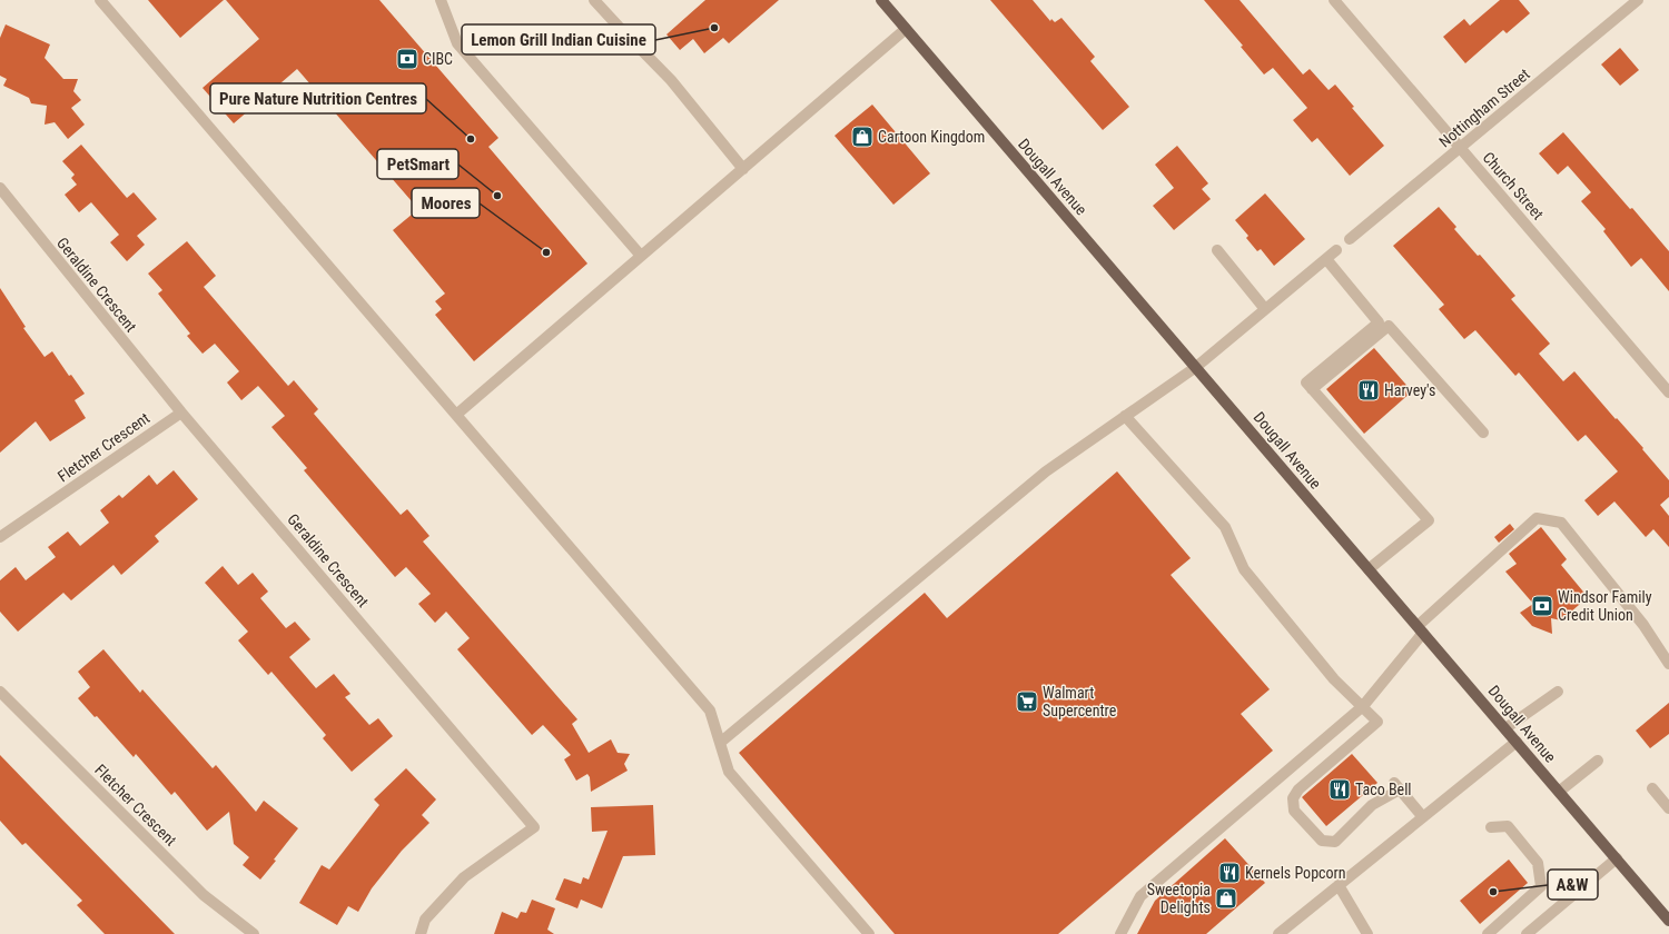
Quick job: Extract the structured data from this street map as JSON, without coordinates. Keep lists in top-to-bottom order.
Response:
{
  "streets": {
    "main road": ["Dougall Avenue"],
    "street": [
      "Nottingham Street",
      "Church Street",
      "Geraldine Crescent",
      "Fletcher Crescent"
    ]
  },
  "crossings": [
    ["Nottingham Street", "Church Street"],
    ["Geraldine Crescent", "Fletcher Crescent"]
  ],
  "places": {
    "other": [
      "Lemon Grill Indian Cuisine",
      "Pure Nature Nutrition Centres",
      "PetSmart",
      "Moores",
      "A&W"
    ],
    "bank": ["CIBC", "Windsor Family Credit Union"],
    "shop": ["Cartoon Kingdom", "Sweetopia Delights"],
    "restaurant": ["Harvey's", "Taco Bell", "Kernels Popcorn"],
    "supermarket": ["Walmart Supercentre"]
  }
}
